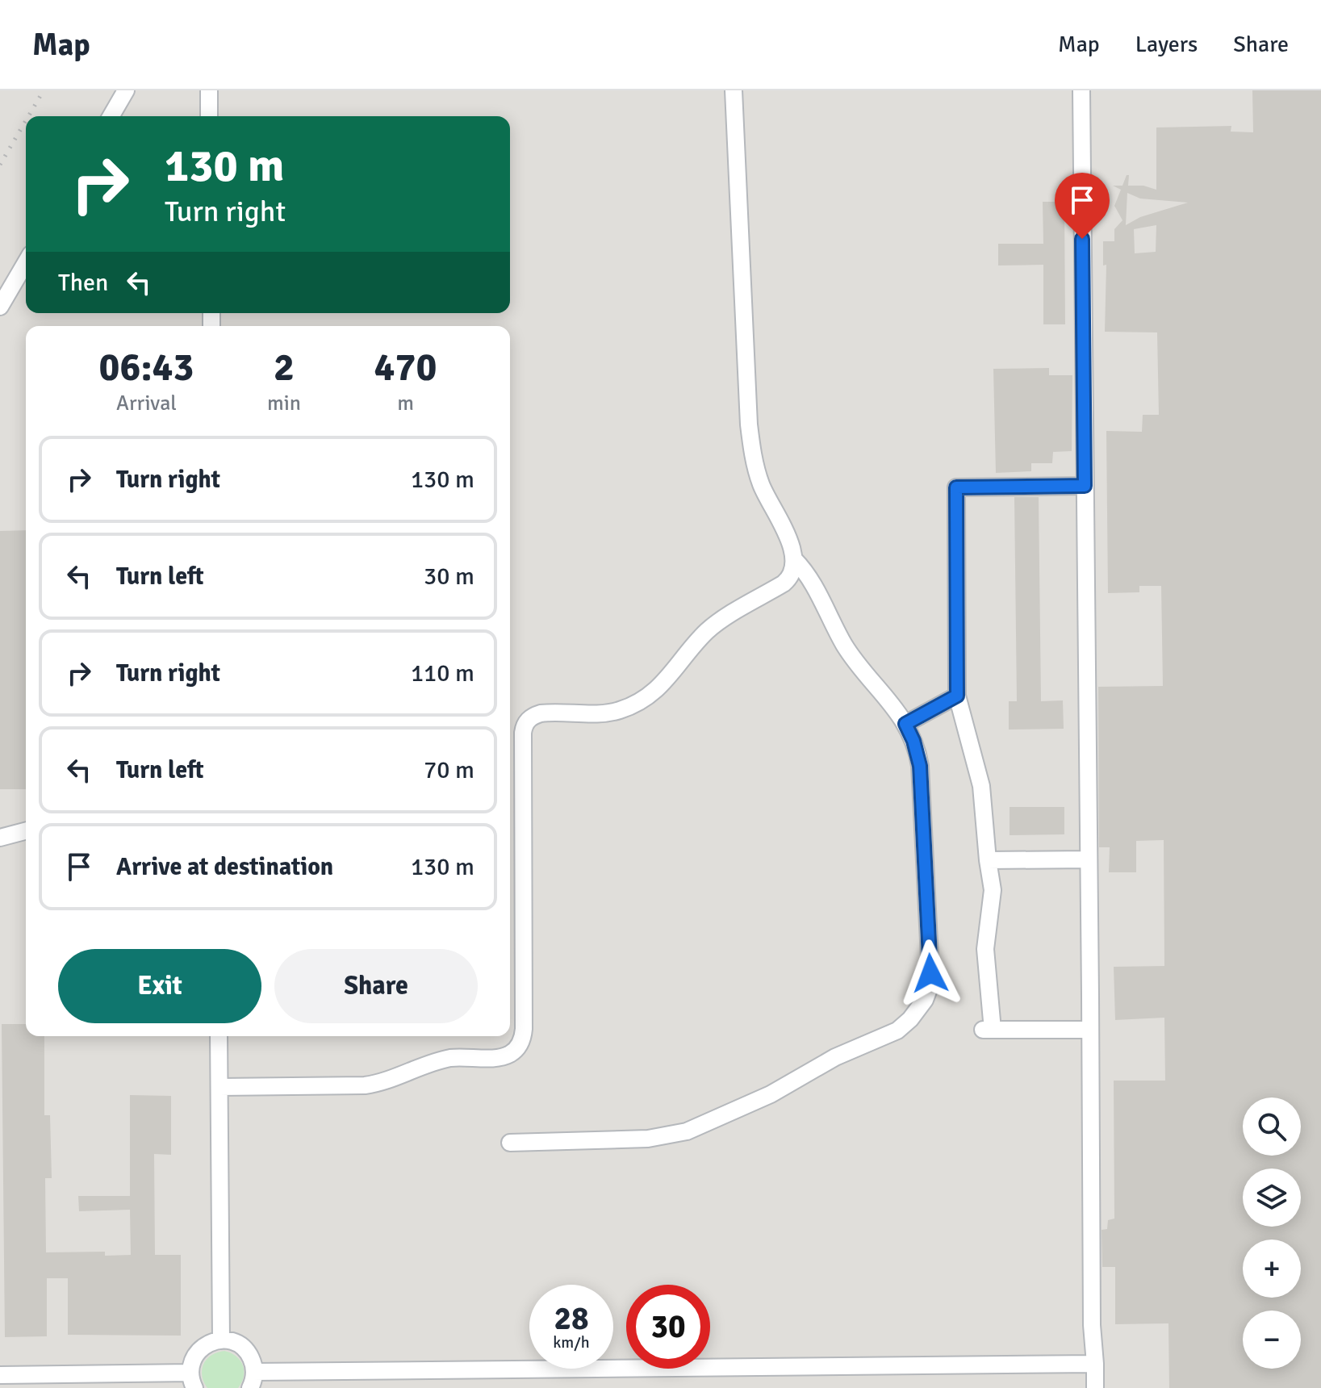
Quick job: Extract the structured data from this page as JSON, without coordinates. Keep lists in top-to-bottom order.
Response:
{
  "page": {
    "header": "Map",
    "nav": ["Map", "Layers", "Share"],
    "turn": ["130 m", "Turn right"],
    "then": "Then",
    "eta": [
      "06:43",
      "Arrival",
      "2",
      "min",
      "470",
      "m"
    ],
    "list": [
      {
        "name": "Turn right",
        "value": "130 m"
      },
      {
        "name": "Turn left",
        "value": "30 m"
      },
      {
        "name": "Turn right",
        "value": "110 m"
      },
      {
        "name": "Turn left",
        "value": "70 m"
      },
      {
        "name": "Arrive at destination",
        "value": "130 m"
      }
    ],
    "buttons": ["Exit", "Share"],
    "map_buttons": ["+", "−"],
    "speed": "28 km/h",
    "limit": "30"
  }
}
